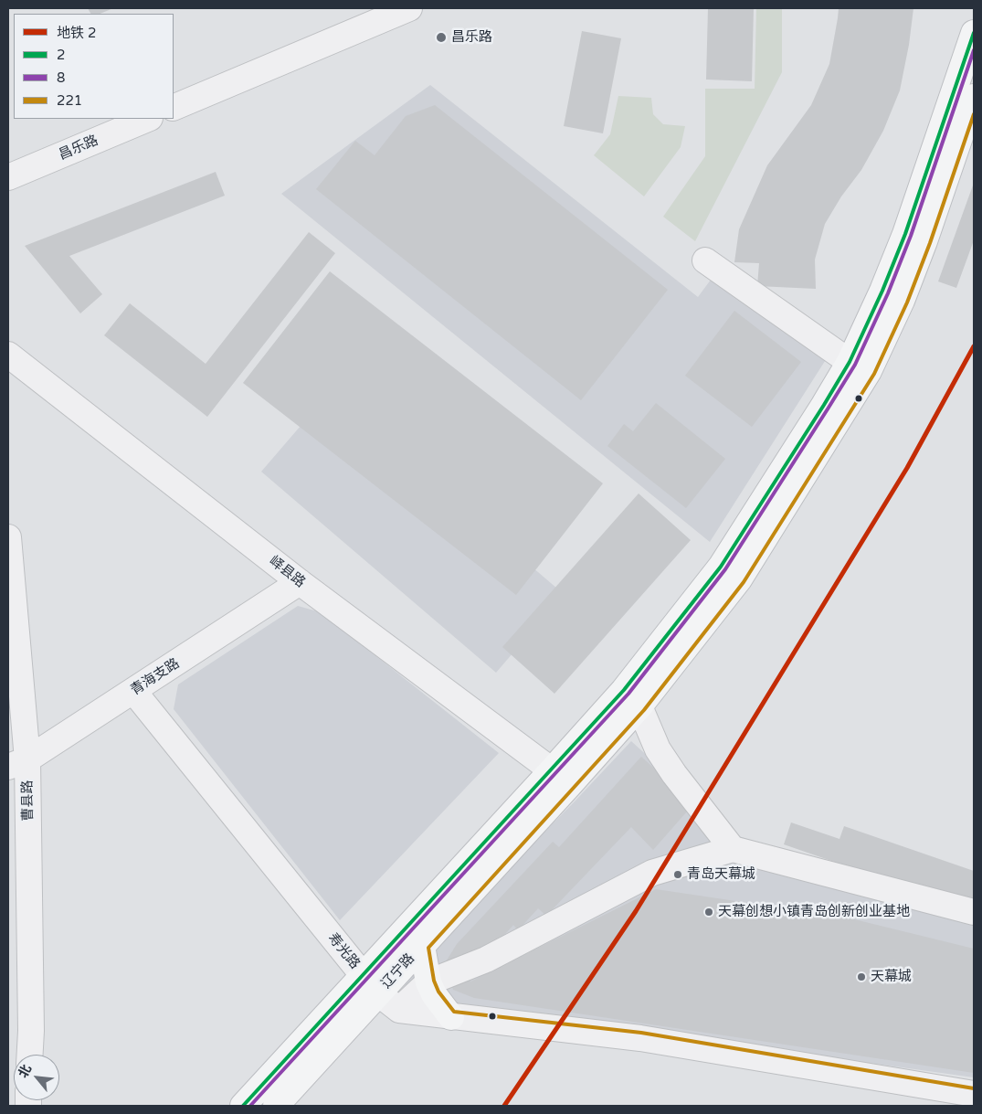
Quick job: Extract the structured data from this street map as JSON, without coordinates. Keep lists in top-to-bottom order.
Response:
{
  "streets": {
    "main road": ["辽宁路"],
    "street": [
      "昌乐路",
      "峄县路",
      "青海支路",
      "曹县路",
      "寿光路"
    ]
  },
  "crossings": [
    ["峄县路", "青海支路"],
    ["峄县路", "辽宁路"],
    ["青海支路", "曹县路"],
    ["青海支路", "寿光路"],
    ["寿光路", "辽宁路"]
  ],
  "places": [
    "昌乐路",
    "青岛天幕城",
    "天幕创想小镇青岛创新创业基地",
    "天幕城"
  ],
  "lines": [
    "transit line 2",
    "transit line 8",
    "transit line 221",
    "metro line 2"
  ],
  "legend": [
    "地铁 2",
    "2",
    "8",
    "221"
  ],
  "north": "top left"
}
